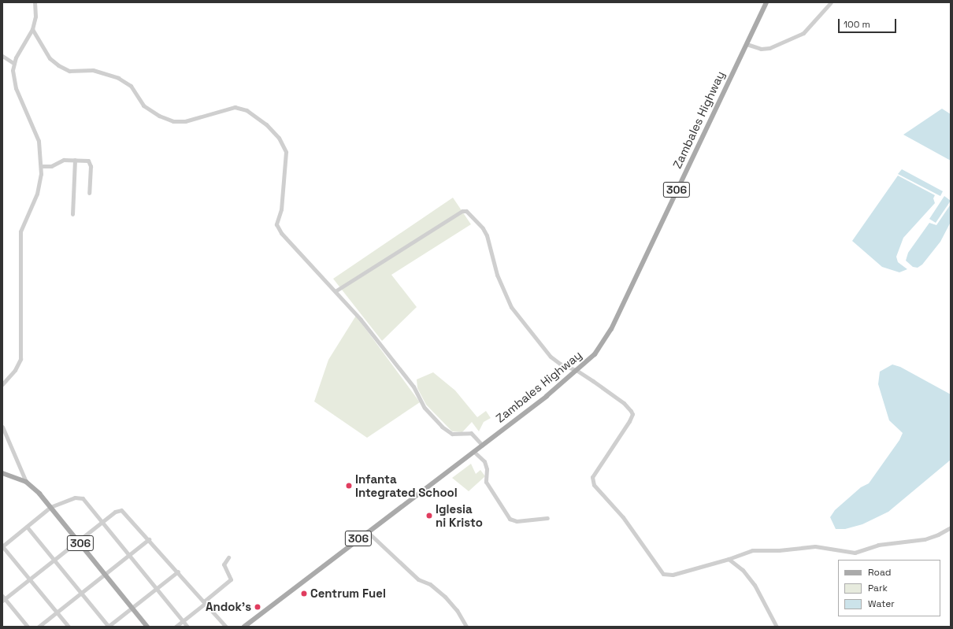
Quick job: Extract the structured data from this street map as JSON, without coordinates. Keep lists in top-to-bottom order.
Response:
{
  "streets": {
    "main road": ["Zambales Highway", "306"]
  },
  "places": [
    "Infanta Integrated School",
    "Iglesia ni Kristo",
    "Centrum Fuel",
    "Andok's"
  ],
  "legend": ["Road", "Park", "Water"],
  "scale_bar": "100 m"
}
